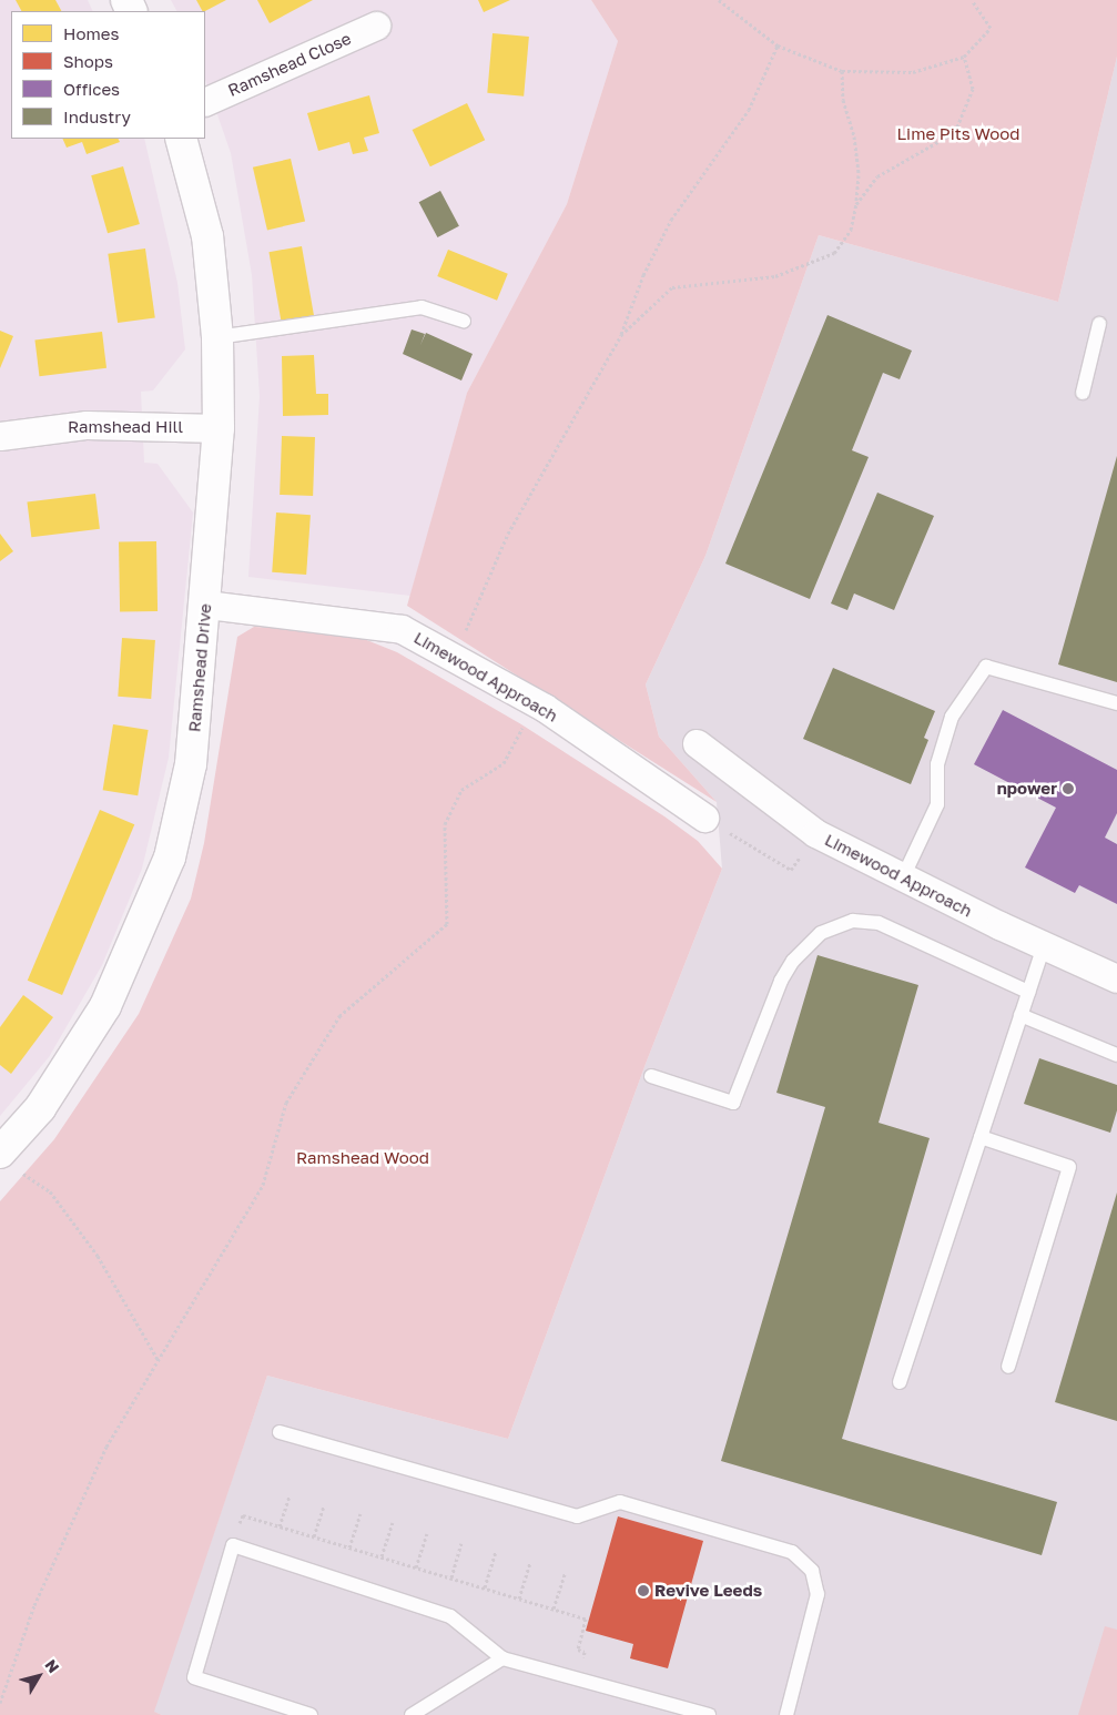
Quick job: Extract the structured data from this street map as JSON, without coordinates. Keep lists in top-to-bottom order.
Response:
{
  "streets": {
    "street": [
      "Ramshead Close",
      "Ramshead Hill",
      "Ramshead Drive",
      "Limewood Approach"
    ]
  },
  "crossings": [
    ["Ramshead Hill", "Ramshead Drive"],
    ["Ramshead Drive", "Limewood Approach"]
  ],
  "parks": ["Lime Pits Wood", "Ramshead Wood"],
  "places": ["npower", "Revive Leeds"],
  "legend": [
    "Homes",
    "Shops",
    "Offices",
    "Industry"
  ],
  "north": "top right"
}
